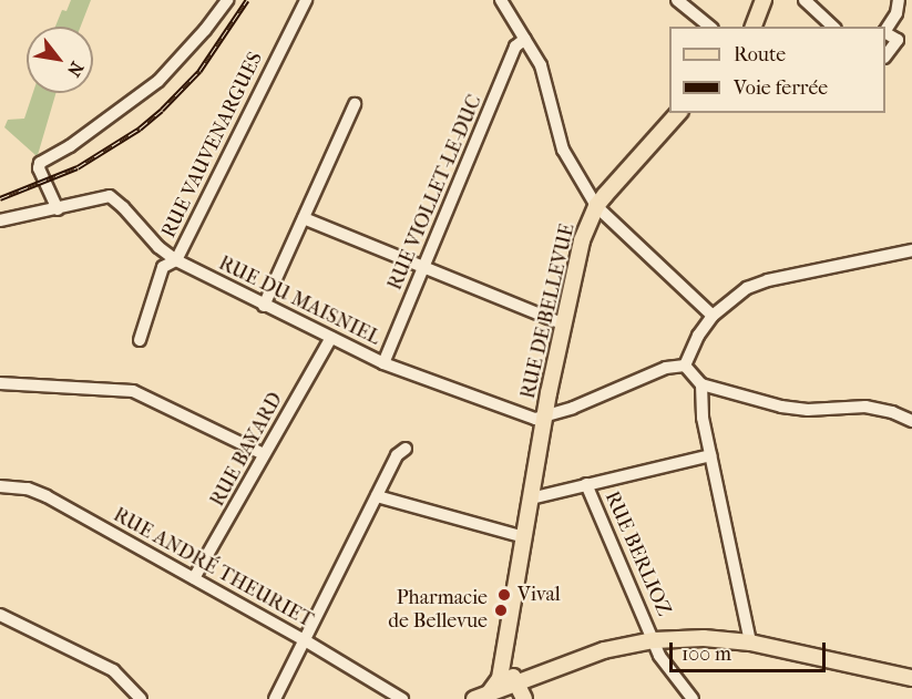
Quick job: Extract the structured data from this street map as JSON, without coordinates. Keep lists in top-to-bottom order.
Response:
{
  "streets": {
    "main road": ["RUE DE BELLEVUE"],
    "street": [
      "RUE VAUVENARGUES",
      "RUE VIOLLET-LE-DUC",
      "RUE DU MAISNIEL",
      "RUE BAYARD",
      "RUE BERLIOZ",
      "RUE ANDRÉ THEURIET"
    ]
  },
  "crossings": [
    ["RUE VAUVENARGUES", "RUE DU MAISNIEL"],
    ["RUE VIOLLET-LE-DUC", "RUE DU MAISNIEL"],
    ["RUE VIOLLET-LE-DUC", "RUE DE BELLEVUE"],
    ["RUE DU MAISNIEL", "RUE DE BELLEVUE"],
    ["RUE DU MAISNIEL", "RUE BAYARD"],
    ["RUE BAYARD", "RUE ANDRÉ THEURIET"]
  ],
  "places": ["Vival", "Pharmacie de Bellevue"],
  "legend": ["Route", "Voie ferrée"],
  "scale_bar": "100 m",
  "north": "bottom right"
}
